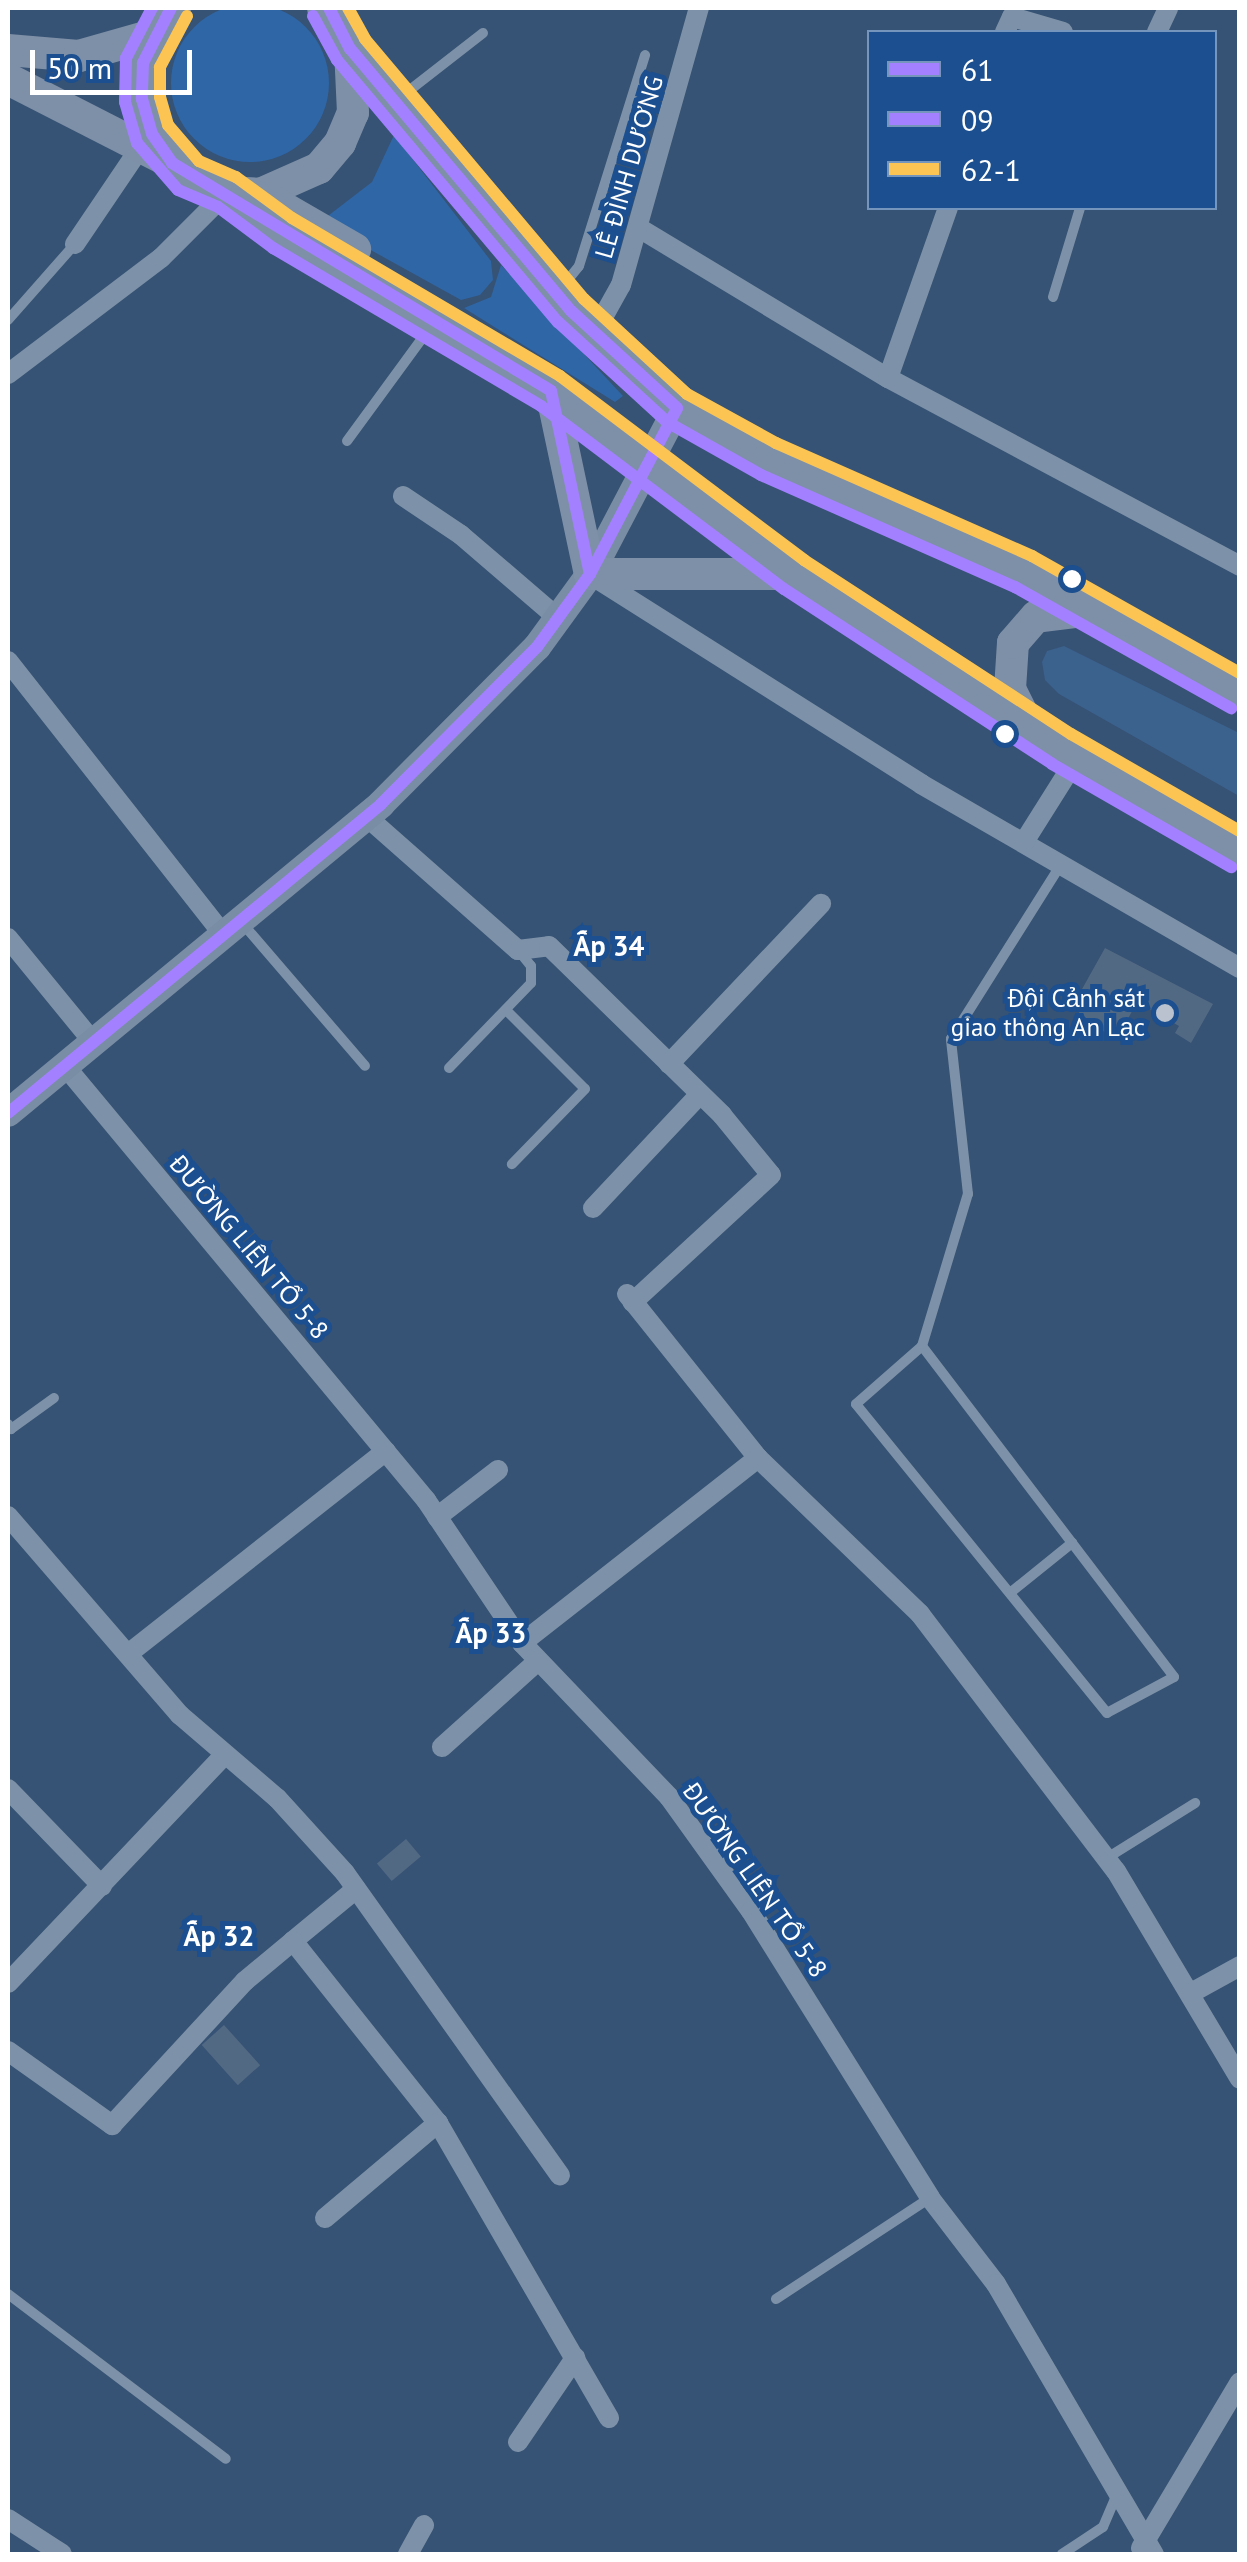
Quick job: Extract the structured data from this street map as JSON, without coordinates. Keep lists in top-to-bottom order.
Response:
{
  "streets": {
    "street": ["LÊ ĐÌNH DƯƠNG", "ĐƯỜNG LIÊN TỔ 5-8"]
  },
  "districts": ["Ấp 34", "Ấp 33", "Ấp 32"],
  "places": ["Đội Cảnh sát giao thông An Lạc"],
  "lines": ["transit line 61", "transit line 09", "transit line 62-1"],
  "legend": ["61", "09", "62-1"],
  "scale_bar": "50 m"
}
